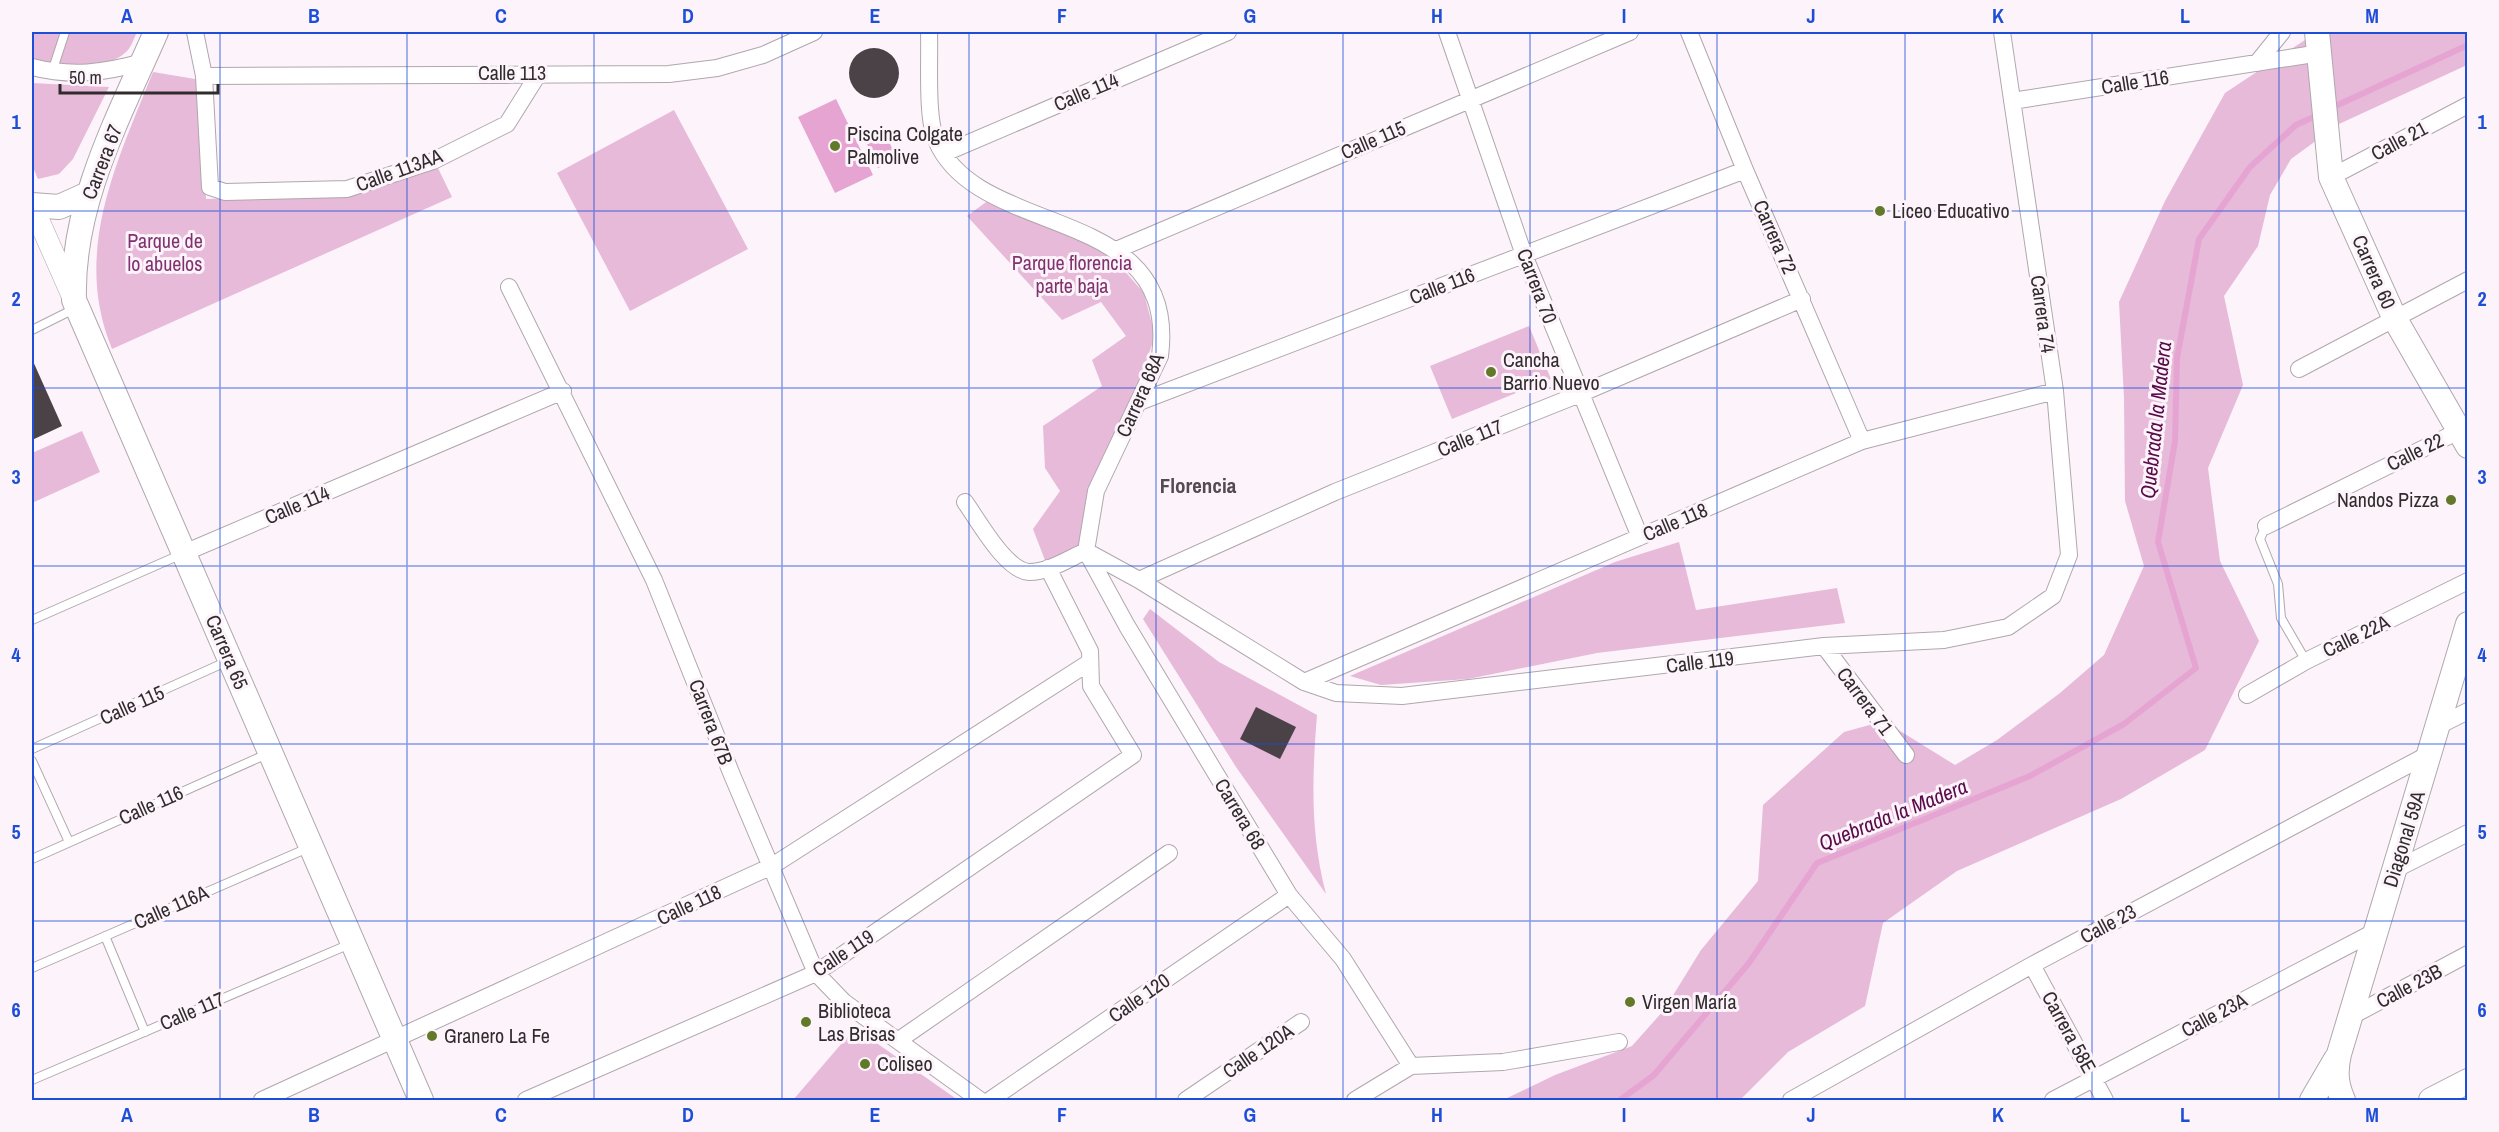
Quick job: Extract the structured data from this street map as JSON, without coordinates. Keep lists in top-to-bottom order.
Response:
{
  "streets": {
    "main road": [
      "Carrera 67",
      "Carrera 60",
      "Carrera 65",
      "Diagonal 59A"
    ],
    "street": [
      "Calle 113",
      "Calle 116",
      "Calle 114",
      "Calle 115",
      "Calle 21",
      "Calle 113AA",
      "Carrera 72",
      "Carrera 70",
      "Carrera 74",
      "Carrera 68A",
      "Calle 117",
      "Calle 22",
      "Calle 118",
      "Calle 22A",
      "Calle 119",
      "Carrera 71",
      "Carrera 67B",
      "Carrera 68",
      "Calle 23",
      "Calle 23B",
      "Calle 120",
      "Calle 23A",
      "Carrera 58E",
      "Calle 120A"
    ],
    "lane": ["Calle 116A"]
  },
  "crossings": [
    ["Calle 113", "Calle 113AA"],
    ["Calle 116", "Carrera 72"],
    ["Calle 116", "Carrera 60"],
    ["Calle 116", "Carrera 70"],
    ["Calle 116", "Carrera 74"],
    ["Calle 116", "Carrera 68A"],
    ["Calle 116", "Carrera 65"],
    ["Calle 114", "Carrera 68A"],
    ["Calle 114", "Carrera 65"],
    ["Calle 114", "Carrera 67B"],
    ["Calle 115", "Carrera 70"],
    ["Calle 115", "Carrera 68A"],
    ["Calle 115", "Carrera 65"],
    ["Calle 21", "Carrera 60"],
    ["Carrera 67", "Carrera 65"],
    ["Carrera 72", "Calle 117"],
    ["Carrera 72", "Calle 118"],
    ["Carrera 60", "Calle 22"],
    ["Carrera 70", "Calle 117"],
    ["Carrera 70", "Calle 118"],
    ["Carrera 74", "Calle 118"],
    ["Carrera 74", "Calle 119"],
    ["Carrera 68A", "Carrera 68"],
    ["Calle 117", "Carrera 65"],
    ["Calle 118", "Carrera 65"],
    ["Calle 118", "Calle 119"],
    ["Calle 118", "Carrera 67B"],
    ["Carrera 65", "Calle 116A"],
    ["Calle 119", "Carrera 71"],
    ["Calle 119", "Carrera 67B"],
    ["Carrera 68", "Calle 120"],
    ["Diagonal 59A", "Calle 23"],
    ["Diagonal 59A", "Calle 23B"],
    ["Diagonal 59A", "Calle 23A"],
    ["Calle 23", "Carrera 58E"],
    ["Calle 23A", "Carrera 58E"]
  ],
  "districts": ["Florencia"],
  "water": ["Quebrada la Madera"],
  "parks": ["Parque de lo abuelos", "Parque florencia parte baja"],
  "places": [
    "Piscina Colgate Palmolive",
    "Liceo Educativo",
    "Cancha Barrio Nuevo",
    "Nandos Pizza",
    "Virgen María",
    "Biblioteca Las Brisas",
    "Granero La Fe",
    "Coliseo"
  ],
  "scale_bar": "50 m",
  "grid": {
    "columns": [
      "A",
      "B",
      "C",
      "D",
      "E",
      "F",
      "G",
      "H",
      "I",
      "J",
      "K",
      "L",
      "M"
    ],
    "rows": [
      "1",
      "2",
      "3",
      "4",
      "5",
      "6"
    ]
  }
}
